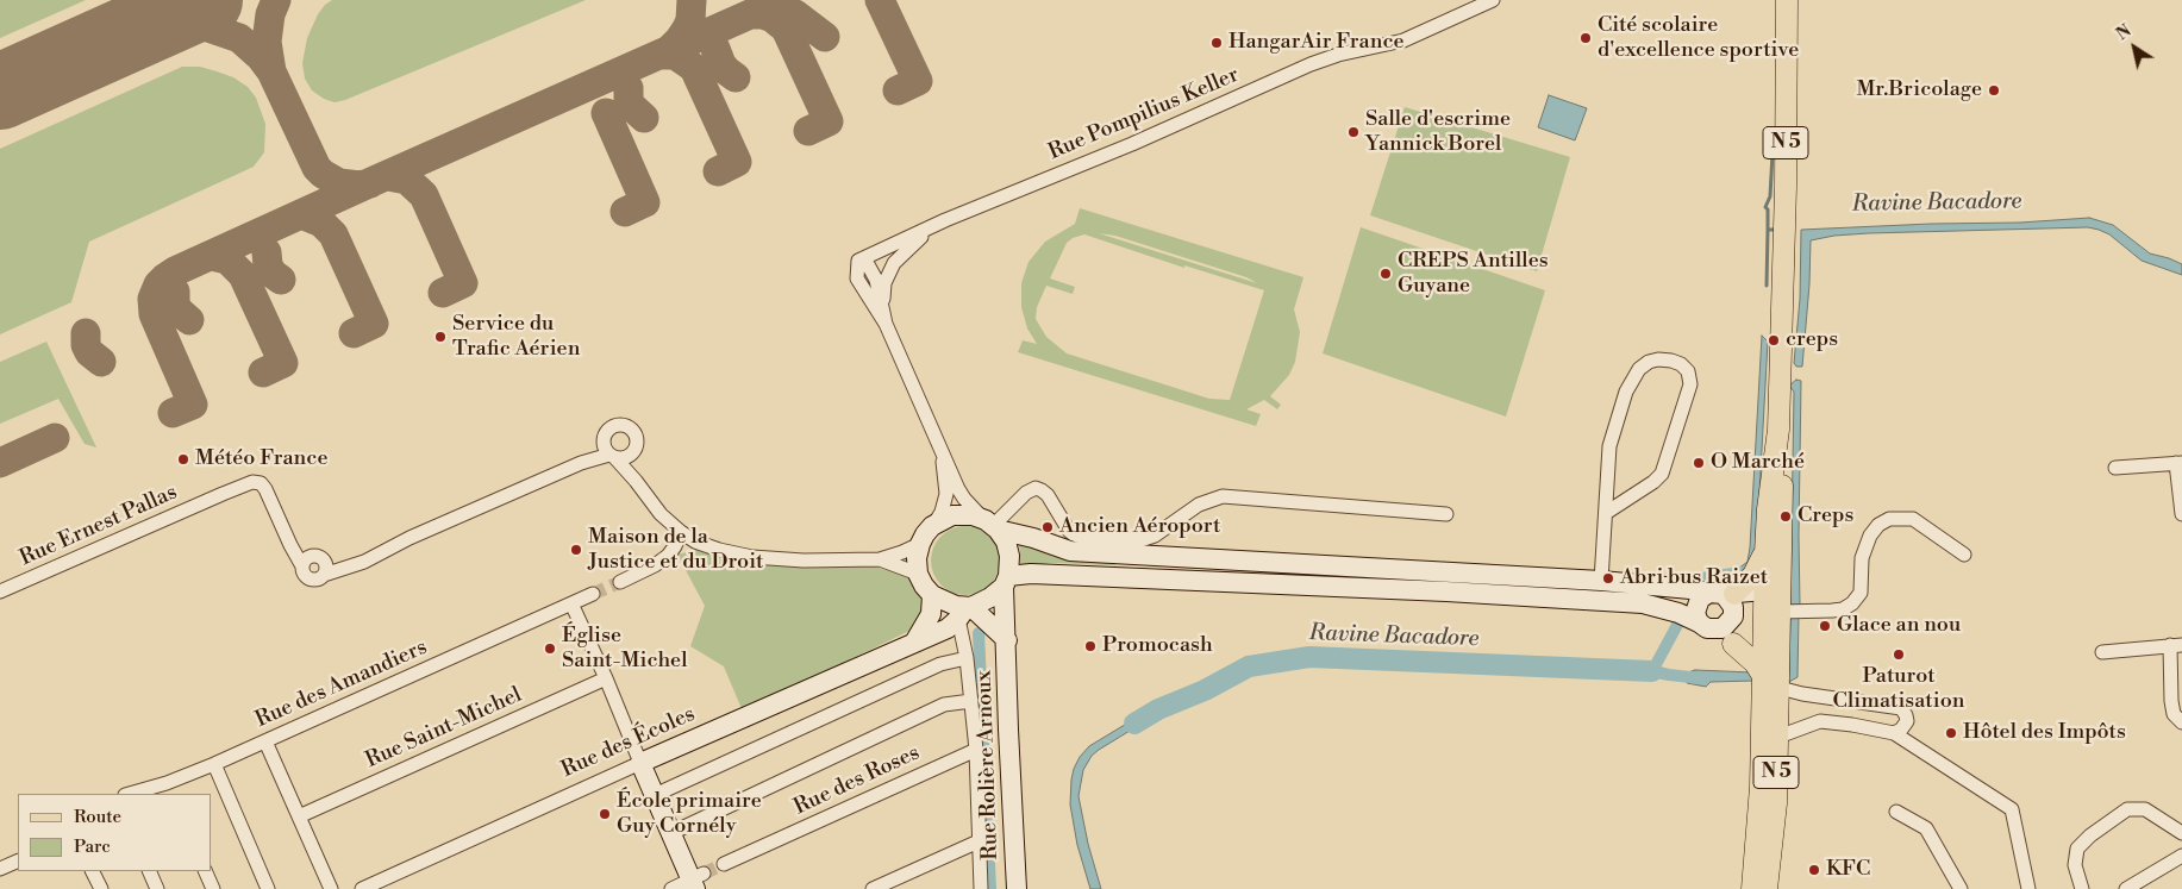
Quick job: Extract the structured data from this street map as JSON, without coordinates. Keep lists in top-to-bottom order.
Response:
{
  "streets": {
    "main road": ["N 5", "Rue des Écoles", "Rue Rolière Arnoux"],
    "street": [
      "Rue Pompilius Keller",
      "Rue Ernest Pallas",
      "Rue des Amandiers",
      "Rue Saint-Michel",
      "Rue des Roses"
    ]
  },
  "crossings": [
    ["Rue des Écoles", "Rue Rolière Arnoux"]
  ],
  "water": ["Ravine Bacadore"],
  "places": [
    "Cité scolaire d'excellence sportive",
    "HangarAir France",
    "Mr.Bricolage",
    "Salle d'escrime Yannick Borel",
    "CREPS Antilles Guyane",
    "Service du Trafic Aérien",
    "creps",
    "Météo France",
    "O Marché",
    "Creps",
    "Ancien Aéroport",
    "Maison de la Justice et du Droit",
    "Abri bus Raizet",
    "Glace an nou",
    "Promocash",
    "Église Saint-Michel",
    "Paturot Climatisation",
    "Hôtel des Impôts",
    "École primaire Guy Cornély",
    "KFC"
  ],
  "legend": ["Route", "Parc"],
  "north": "top left"
}
